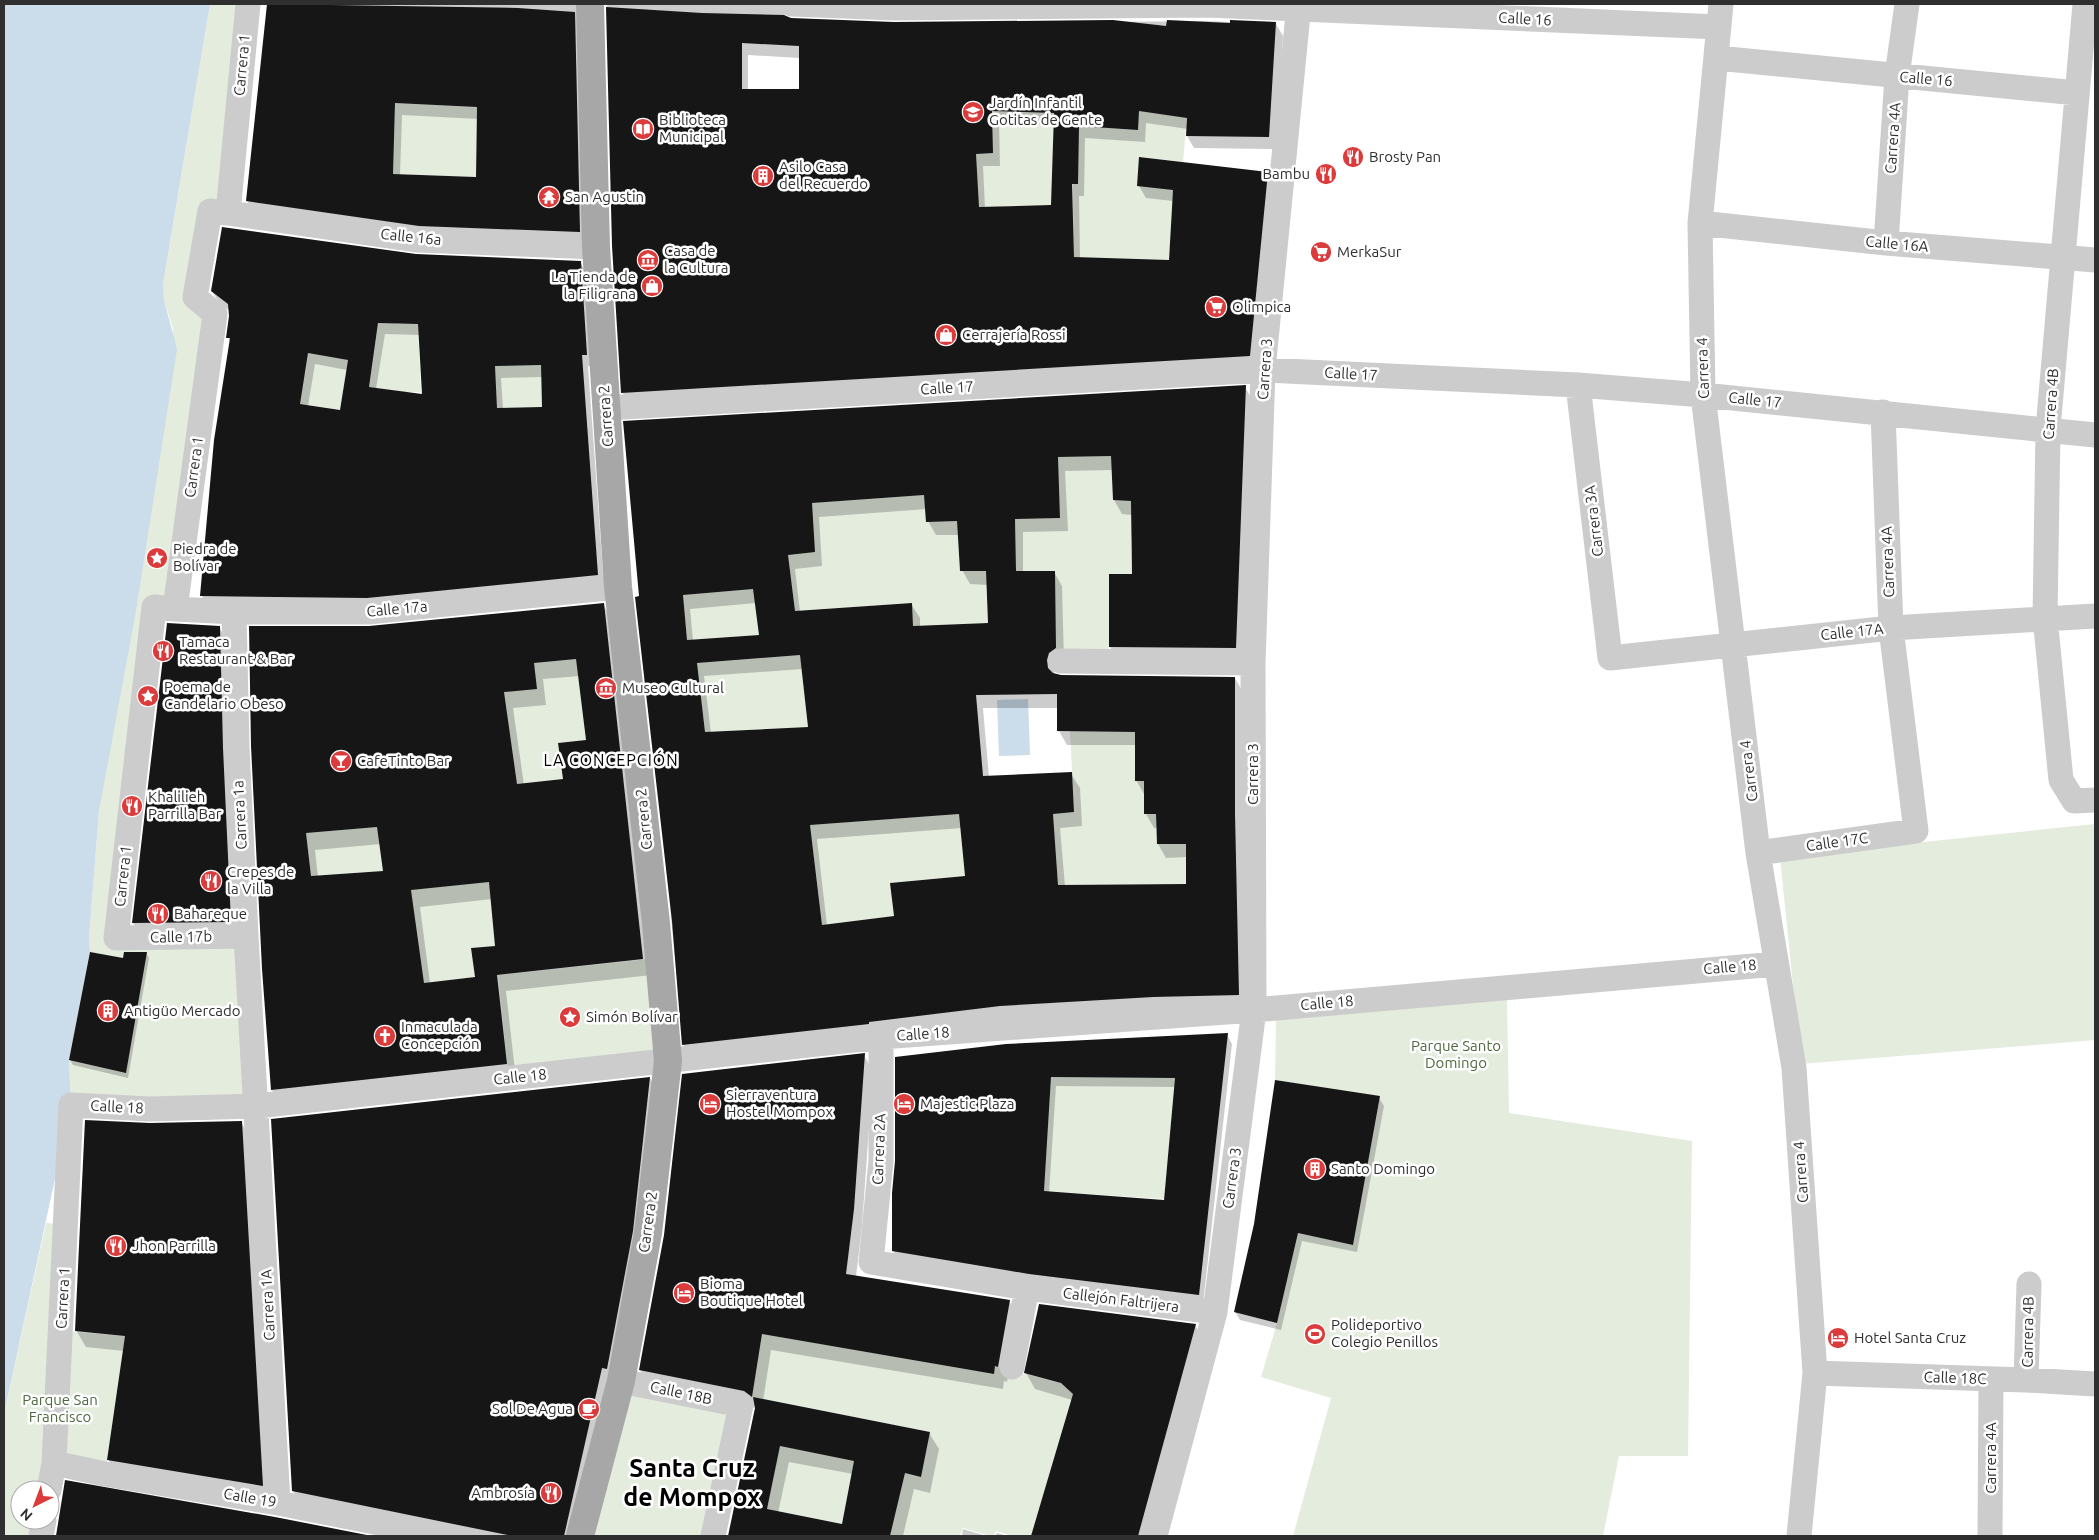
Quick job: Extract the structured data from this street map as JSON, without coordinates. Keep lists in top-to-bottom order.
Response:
{
  "streets": {
    "main road": ["Carrera 2"],
    "street": [
      "Calle 16",
      "Carrera 1",
      "Carrera 4A",
      "Calle 16a",
      "Calle 16A",
      "Carrera 4",
      "Carrera 3",
      "Calle 17",
      "Carrera 4B",
      "Carrera 3A",
      "Calle 17a",
      "Calle 17A",
      "Carrera 1a",
      "Calle 17C",
      "Calle 17b",
      "Calle 18",
      "Carrera 2A",
      "Callejón Faltrijera",
      "Carrera 1A",
      "Calle 18C",
      "Calle 18B",
      "Calle 19"
    ]
  },
  "crossings": [
    ["Calle 16", "Carrera 4A"],
    ["Calle 16", "Carrera 4"],
    ["Calle 16", "Carrera 3"],
    ["Calle 16", "Carrera 4B"],
    ["Carrera 1", "Calle 16a"],
    ["Carrera 1", "Calle 17a"],
    ["Carrera 1", "Calle 17b"],
    ["Carrera 1", "Calle 18"],
    ["Carrera 1", "Calle 19"],
    ["Carrera 4A", "Calle 16A"],
    ["Carrera 4A", "Calle 17"],
    ["Carrera 4A", "Calle 17A"],
    ["Carrera 4A", "Calle 17C"],
    ["Carrera 4A", "Calle 18C"],
    ["Calle 16a", "Carrera 2"],
    ["Calle 16A", "Carrera 4"],
    ["Calle 16A", "Carrera 4B"],
    ["Carrera 4", "Calle 17"],
    ["Carrera 4", "Calle 17A"],
    ["Carrera 4", "Calle 17C"],
    ["Carrera 4", "Calle 18"],
    ["Carrera 4", "Calle 18C"],
    ["Carrera 3", "Calle 17"],
    ["Carrera 3", "Calle 18"],
    ["Carrera 3", "Callejón Faltrijera"],
    ["Calle 17", "Carrera 4B"],
    ["Calle 17", "Carrera 2"],
    ["Calle 17", "Carrera 3A"],
    ["Carrera 4B", "Calle 17A"],
    ["Carrera 4B", "Calle 18C"],
    ["Carrera 2", "Calle 17a"],
    ["Carrera 2", "Calle 18"],
    ["Carrera 2", "Calle 18B"],
    ["Carrera 3A", "Calle 17A"],
    ["Calle 17a", "Carrera 1a"],
    ["Carrera 1a", "Calle 17b"],
    ["Carrera 1a", "Calle 18"],
    ["Carrera 1a", "Carrera 1A"],
    ["Calle 18", "Carrera 2A"],
    ["Calle 18", "Carrera 1A"],
    ["Carrera 2A", "Callejón Faltrijera"],
    ["Carrera 1A", "Calle 19"]
  ],
  "districts": ["LA CONCEPCIÓN", "Santa Cruz de Mompox"],
  "parks": ["Parque Santo Domingo", "Parque San Francisco"],
  "places": {
    "school or university": ["Jardín Infantil Gotitas de Gente"],
    "library": ["Biblioteca Municipal"],
    "restaurant": [
      "Brosty Pan",
      "Bambu",
      "Tamaca Restaurant & Bar",
      "Khalilieh Parrilla Bar",
      "Crepes de la Villa",
      "Bahareque",
      "Jhon Parrilla",
      "Ambrosía"
    ],
    "building": ["Asilo Casa del Recuerdo", "Antigüo Mercado", "Santo Domingo"],
    "temple": ["San Agustin"],
    "supermarket": ["MerkaSur", "Olimpica"],
    "museum": ["Casa de la Cultura", "Museo Cultural"],
    "shop": ["La Tienda de la Filigrana", "Cerrajería Rossi"],
    "place": ["Piedra de Bolívar", "Poema de Candelario Obeso", "Simón Bolívar"],
    "bar": ["CafeTinto Bar"],
    "church": ["Inmaculada Concepción"],
    "hotel": [
      "Sierraventura Hostel Mompox",
      "Majestic Plaza",
      "Bioma Boutique Hotel",
      "Hotel Santa Cruz"
    ],
    "sports": ["Polideportivo Colegio Penillos"],
    "cafe": ["Sol De Agua"]
  },
  "north": "bottom left"
}
